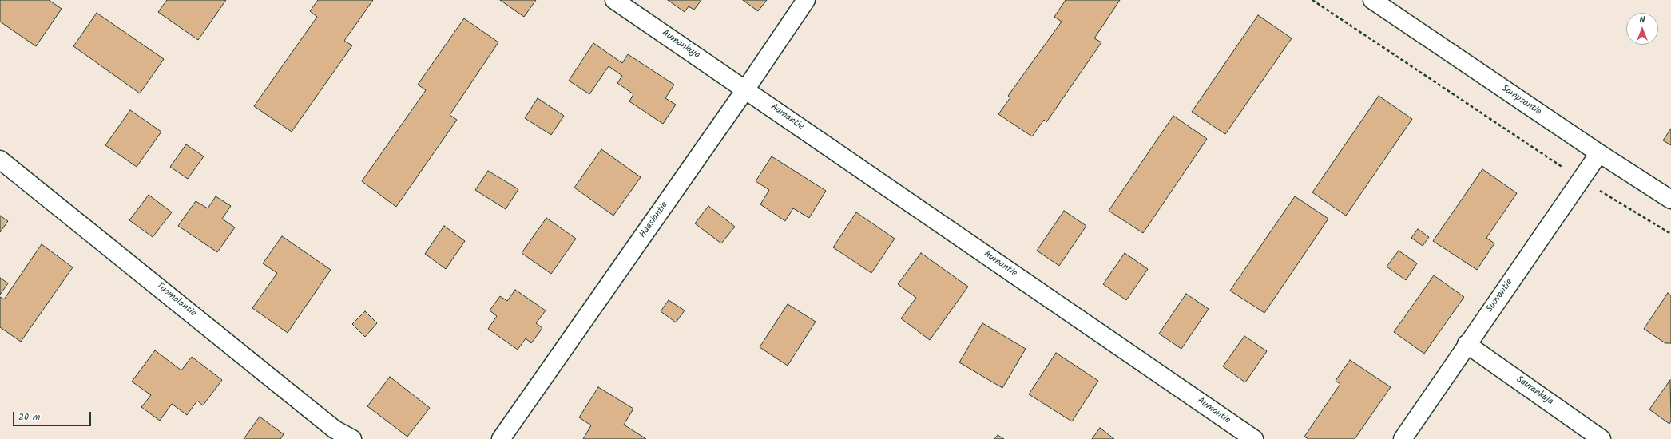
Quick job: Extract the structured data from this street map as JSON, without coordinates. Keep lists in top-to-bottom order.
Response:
{
  "streets": {
    "street": [
      "Aumankuja",
      "Sampsantie",
      "Aumantie",
      "Haasiantie",
      "Suovantie",
      "Tuomolantie",
      "Saurankuja"
    ]
  },
  "crossings": [
    ["Aumankuja", "Aumantie"],
    ["Aumankuja", "Haasiantie"],
    ["Sampsantie", "Suovantie"],
    ["Aumantie", "Haasiantie"],
    ["Suovantie", "Saurankuja"]
  ],
  "scale_bar": "20 m",
  "north": "top"
}
